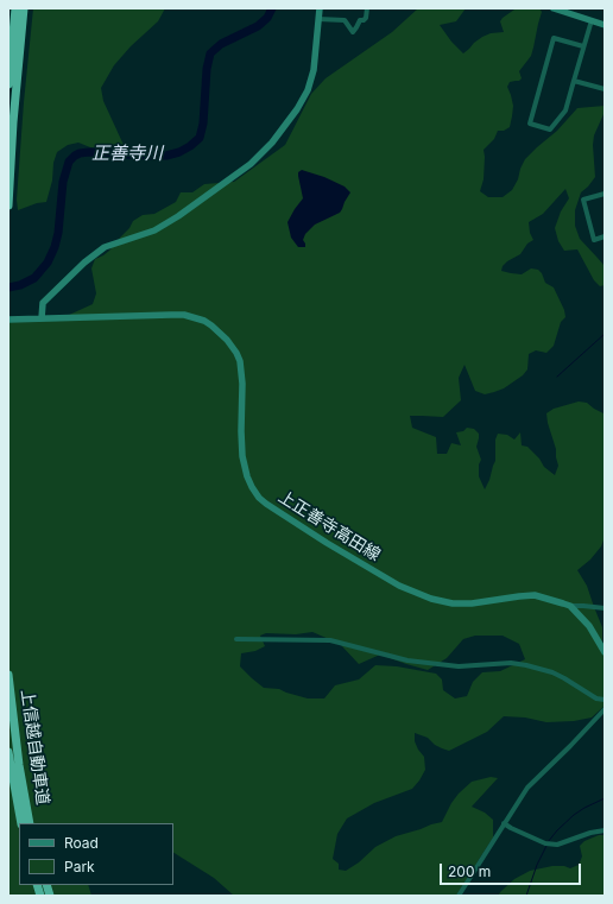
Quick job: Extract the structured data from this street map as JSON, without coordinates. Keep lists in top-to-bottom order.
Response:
{
  "streets": {
    "highway": ["上信越自動車道"],
    "main road": ["上正善寺高田線"]
  },
  "water": ["正善寺川"],
  "legend": ["Road", "Park"],
  "scale_bar": "200 m"
}
